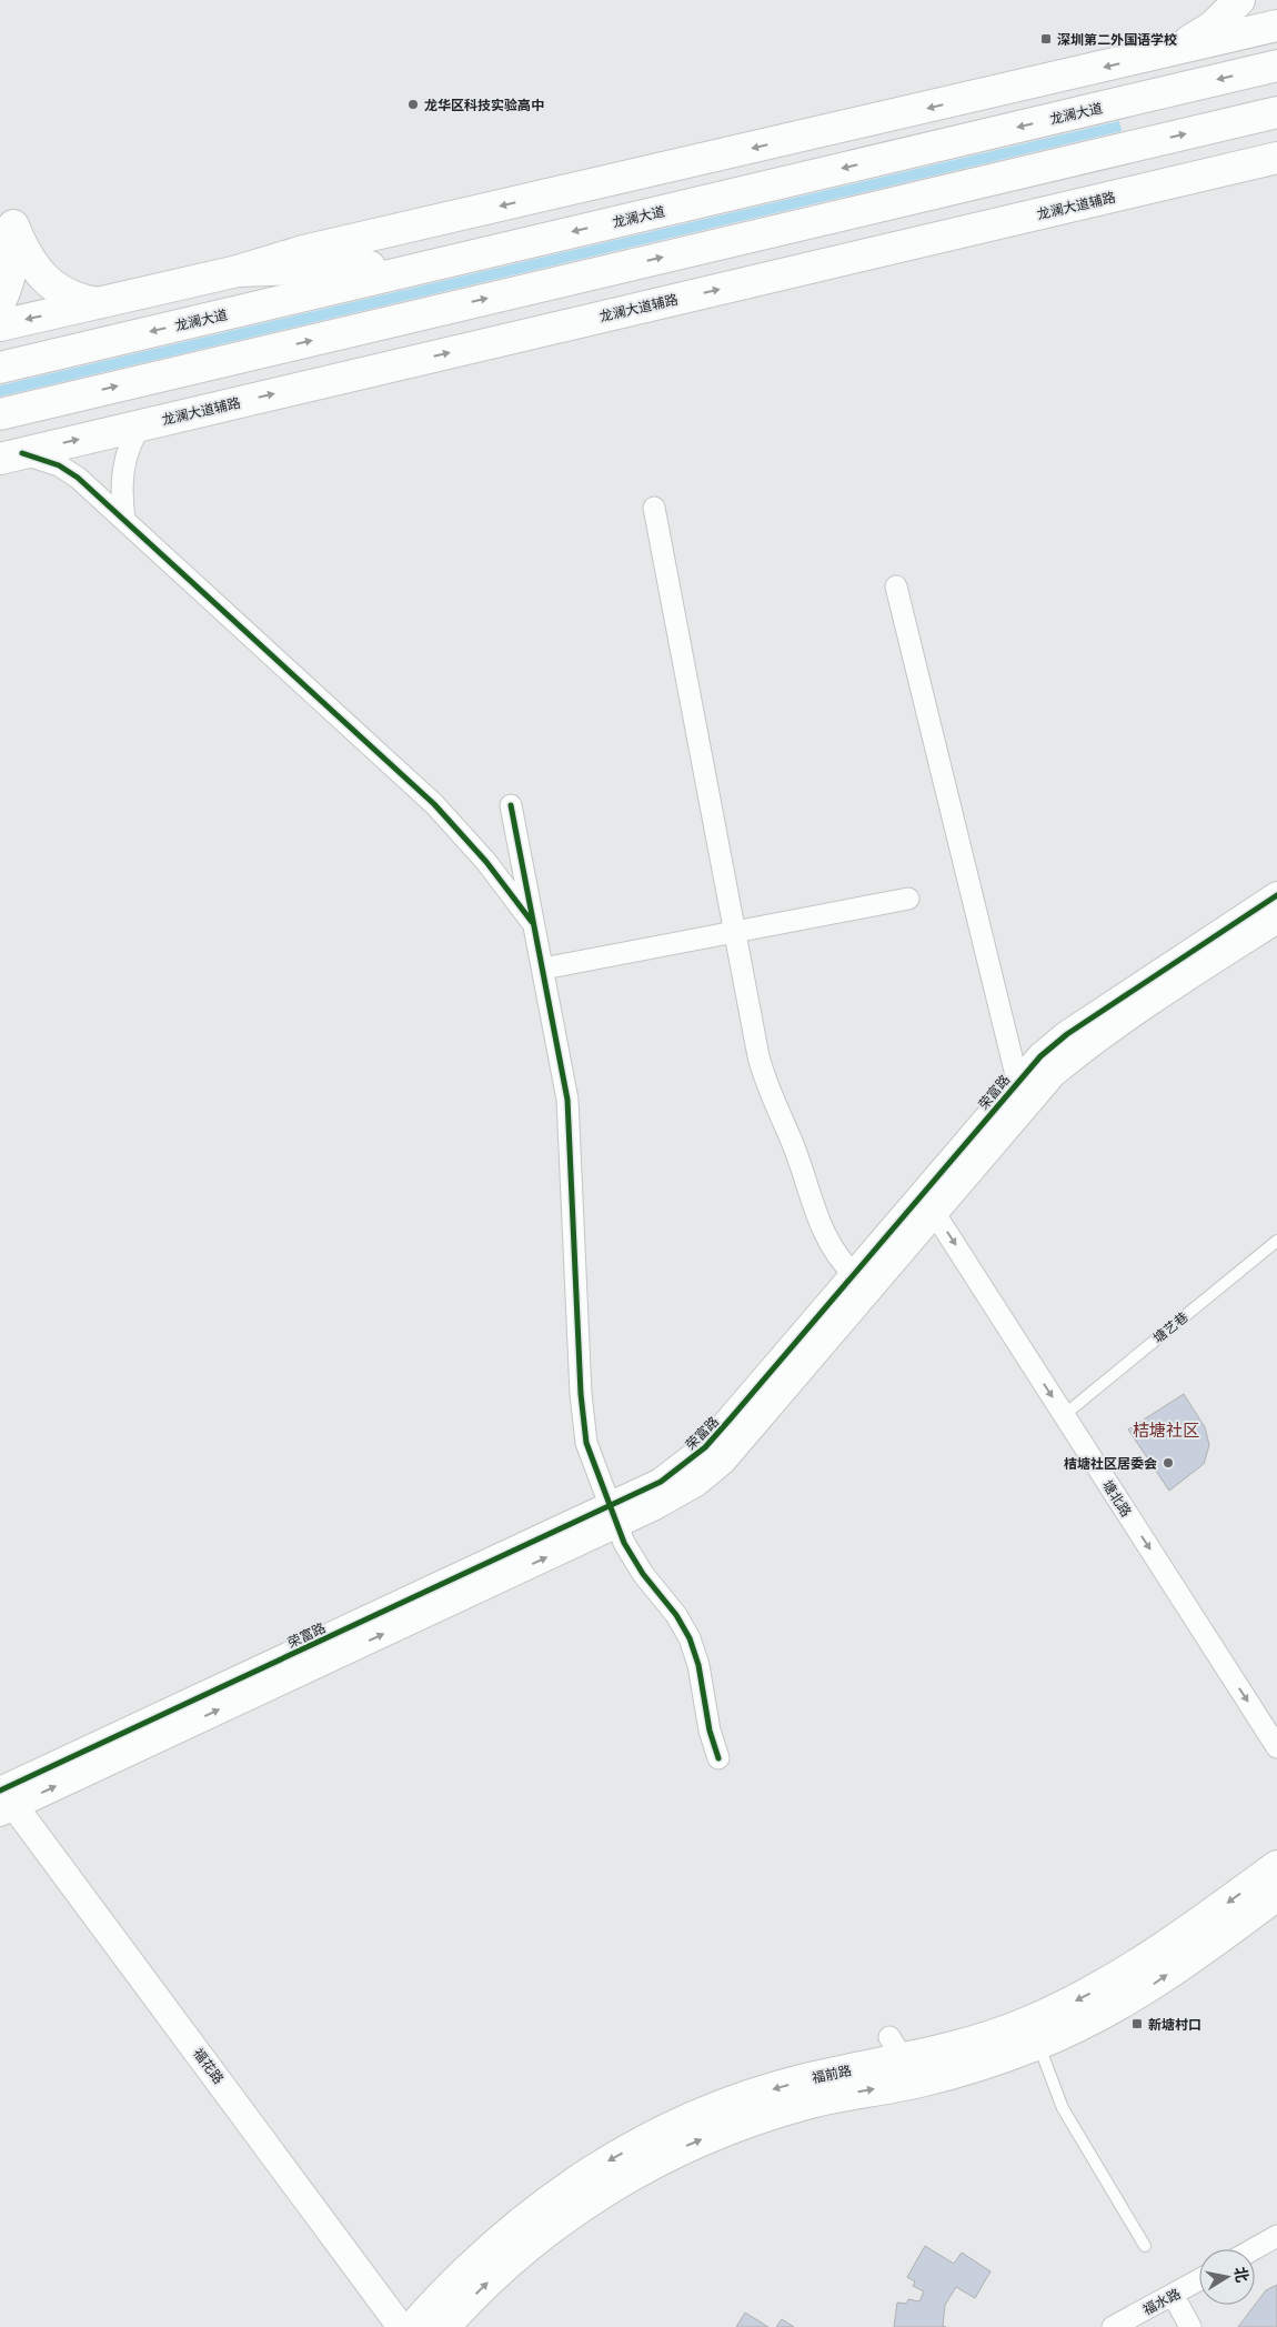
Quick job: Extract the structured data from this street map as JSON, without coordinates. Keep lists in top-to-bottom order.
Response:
{
  "streets": {
    "main road": ["龙澜大道", "龙澜大道辅路", "福前路"],
    "street": [
      "荣富路",
      "塘北路",
      "福花路",
      "福水路"
    ],
    "lane": ["塘艺巷"]
  },
  "crossings": [
    ["荣富路", "塘北路"],
    ["荣富路", "福花路"],
    ["塘艺巷", "塘北路"]
  ],
  "one_way": ["塘北路"],
  "districts": ["桔塘社区"],
  "places": {
    "transit": ["深圳第二外国语学校", "新塘村口"],
    "other": ["龙华区科技实验高中", "桔塘社区居委会"]
  },
  "north": "right"
}
